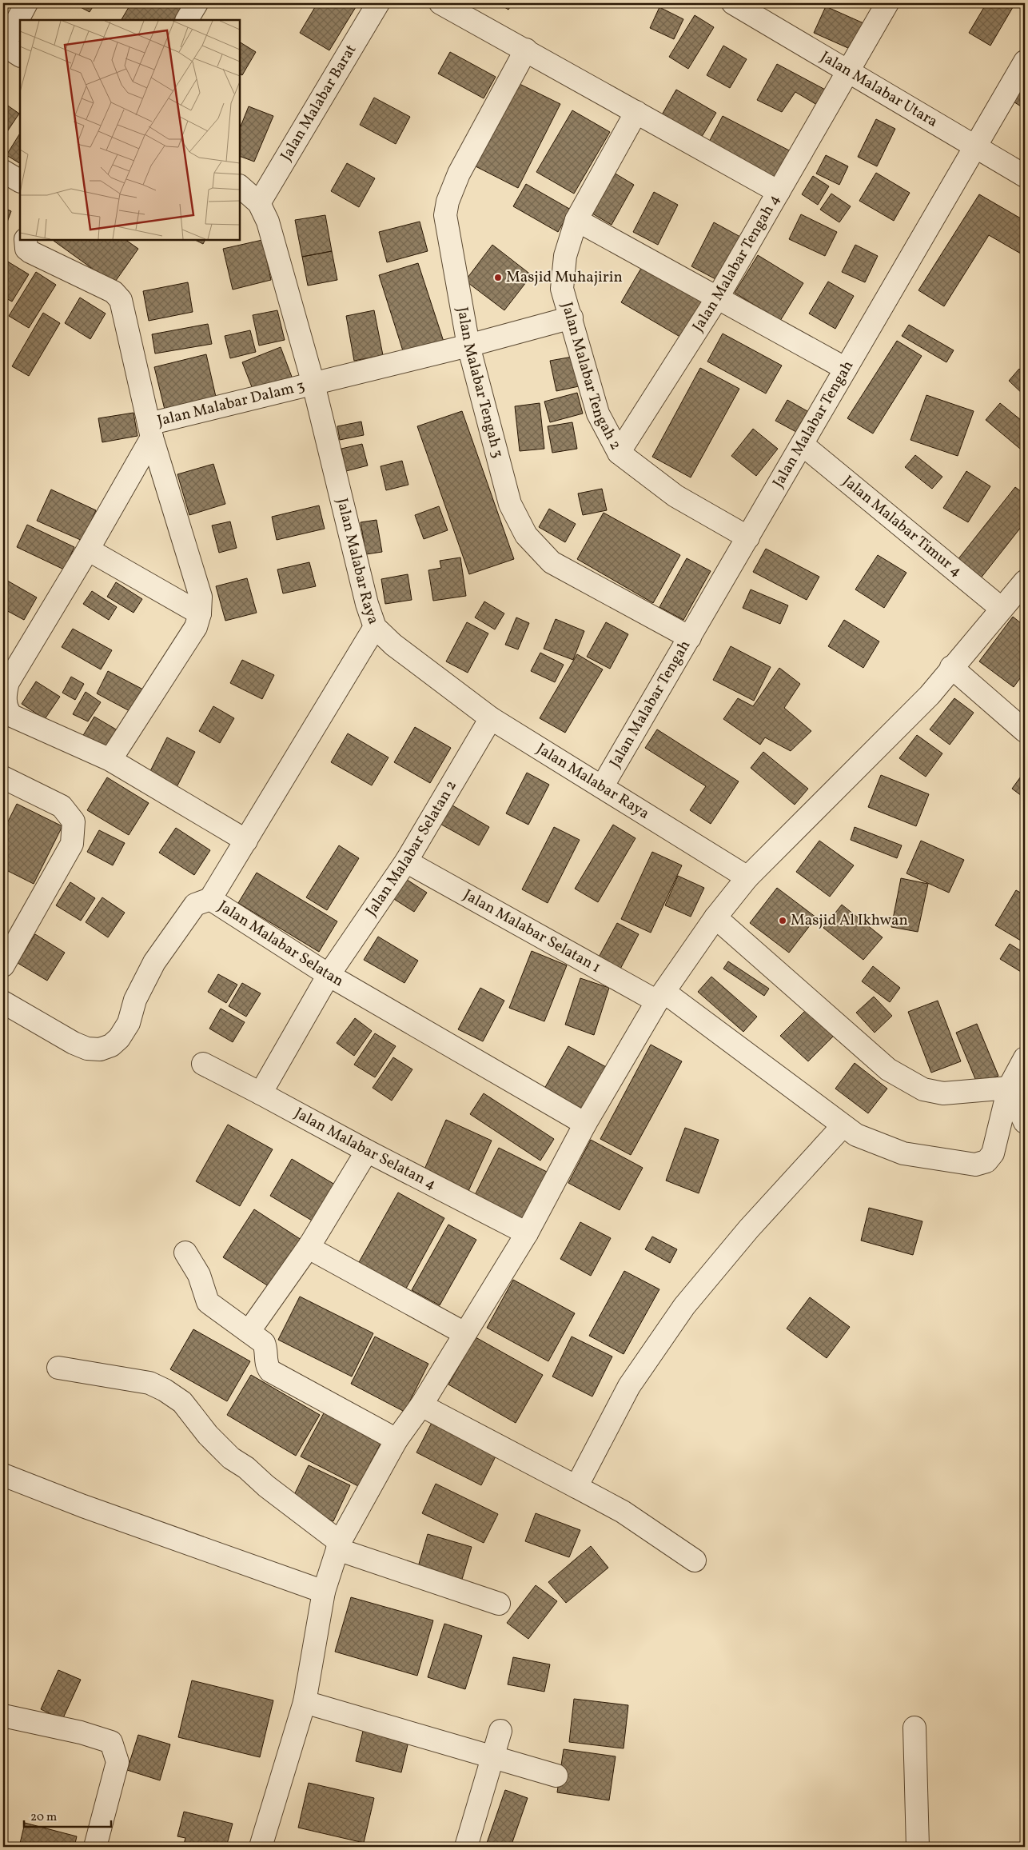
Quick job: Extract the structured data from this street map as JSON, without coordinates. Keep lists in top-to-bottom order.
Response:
{
  "streets": {
    "street": [
      "Jalan Malabar Utara",
      "Jalan Malabar Barat",
      "Jalan Malabar Tengah 4",
      "Jalan Malabar Tengah 2",
      "Jalan Malabar Tengah 3",
      "Jalan Malabar Dalam 3",
      "Jalan Malabar Tengah",
      "Jalan Malabar Timur 4",
      "Jalan Malabar Raya",
      "Jalan Malabar Selatan 2",
      "Jalan Malabar Selatan 1",
      "Jalan Malabar Selatan",
      "Jalan Malabar Selatan 4"
    ]
  },
  "crossings": [
    ["Jalan Malabar Utara", "Jalan Malabar Tengah 4"],
    ["Jalan Malabar Utara", "Jalan Malabar Tengah"],
    ["Jalan Malabar Barat", "Jalan Malabar Raya"],
    ["Jalan Malabar Tengah 4", "Jalan Malabar Tengah 2"],
    ["Jalan Malabar Tengah 2", "Jalan Malabar Dalam 3"],
    ["Jalan Malabar Tengah 2", "Jalan Malabar Tengah"],
    ["Jalan Malabar Tengah 3", "Jalan Malabar Dalam 3"],
    ["Jalan Malabar Tengah 3", "Jalan Malabar Tengah"],
    ["Jalan Malabar Dalam 3", "Jalan Malabar Raya"],
    ["Jalan Malabar Tengah", "Jalan Malabar Timur 4"],
    ["Jalan Malabar Tengah", "Jalan Malabar Raya"],
    ["Jalan Malabar Raya", "Jalan Malabar Selatan 2"],
    ["Jalan Malabar Raya", "Jalan Malabar Selatan"],
    ["Jalan Malabar Selatan 2", "Jalan Malabar Selatan 1"],
    ["Jalan Malabar Selatan 2", "Jalan Malabar Selatan"],
    ["Jalan Malabar Selatan 2", "Jalan Malabar Selatan 4"]
  ],
  "places": ["Masjid Muhajirin", "Masjid Al Ikhwan"],
  "scale_bar": "20 m"
}
